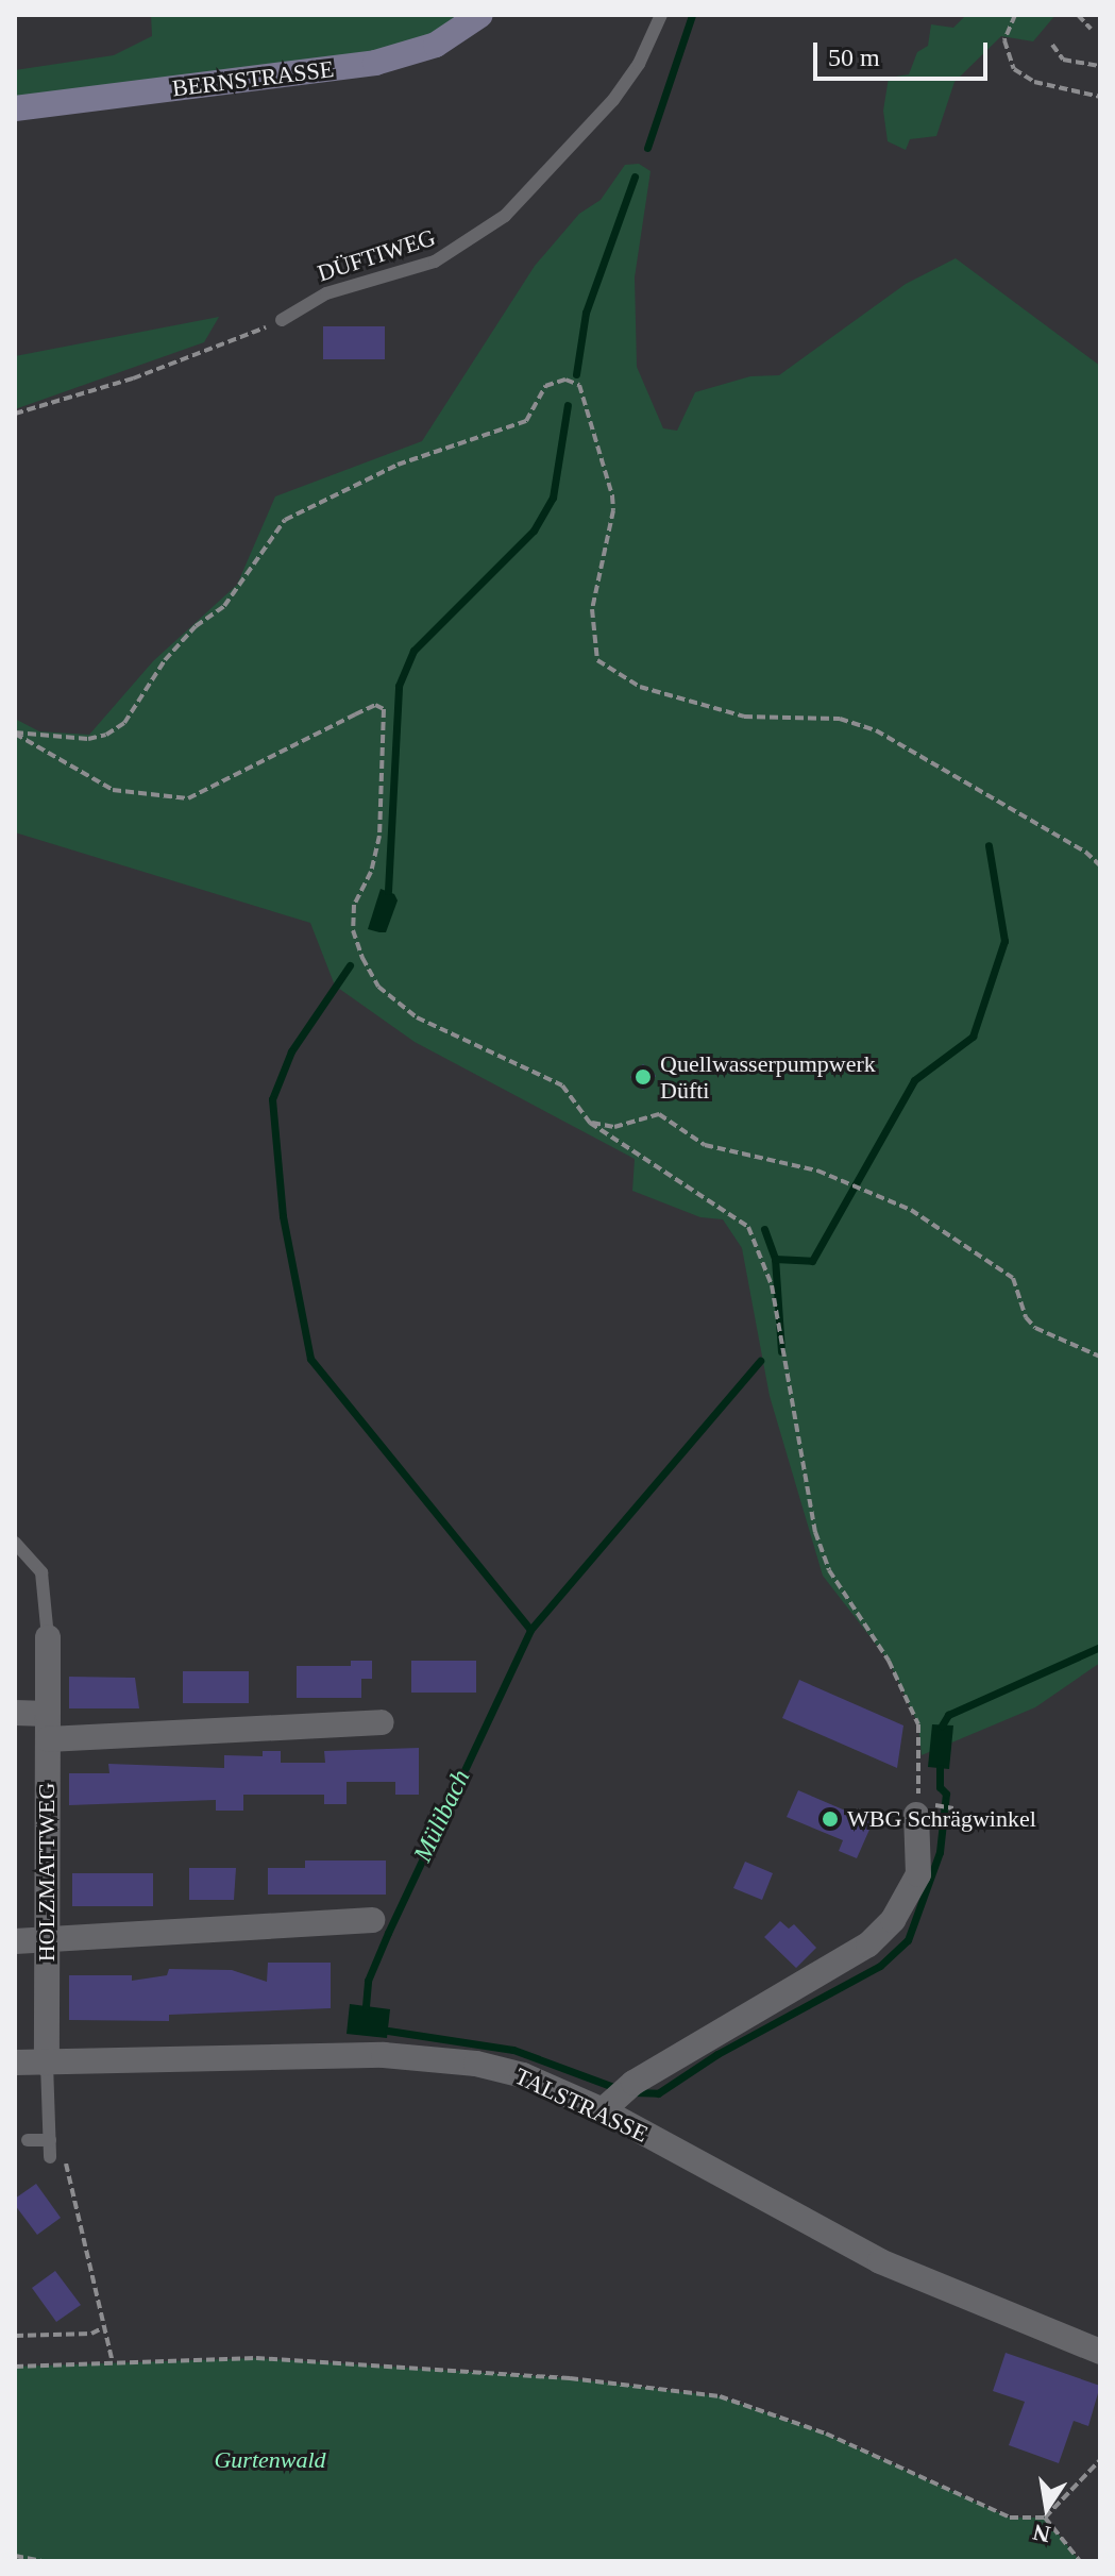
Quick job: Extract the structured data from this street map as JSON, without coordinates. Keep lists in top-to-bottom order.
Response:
{
  "streets": {
    "street": ["BERNSTRASSE", "HOLZMATTWEG", "TALSTRASSE"],
    "lane": ["DÜFTIWEG"]
  },
  "crossings": [
    ["HOLZMATTWEG", "TALSTRASSE"]
  ],
  "water": ["Mülibach"],
  "parks": ["Gurtenwald"],
  "places": ["Quellwasserpumpwerk Düfti", "WBG Schrägwinkel"],
  "scale_bar": "50 m",
  "north": "bottom"
}
